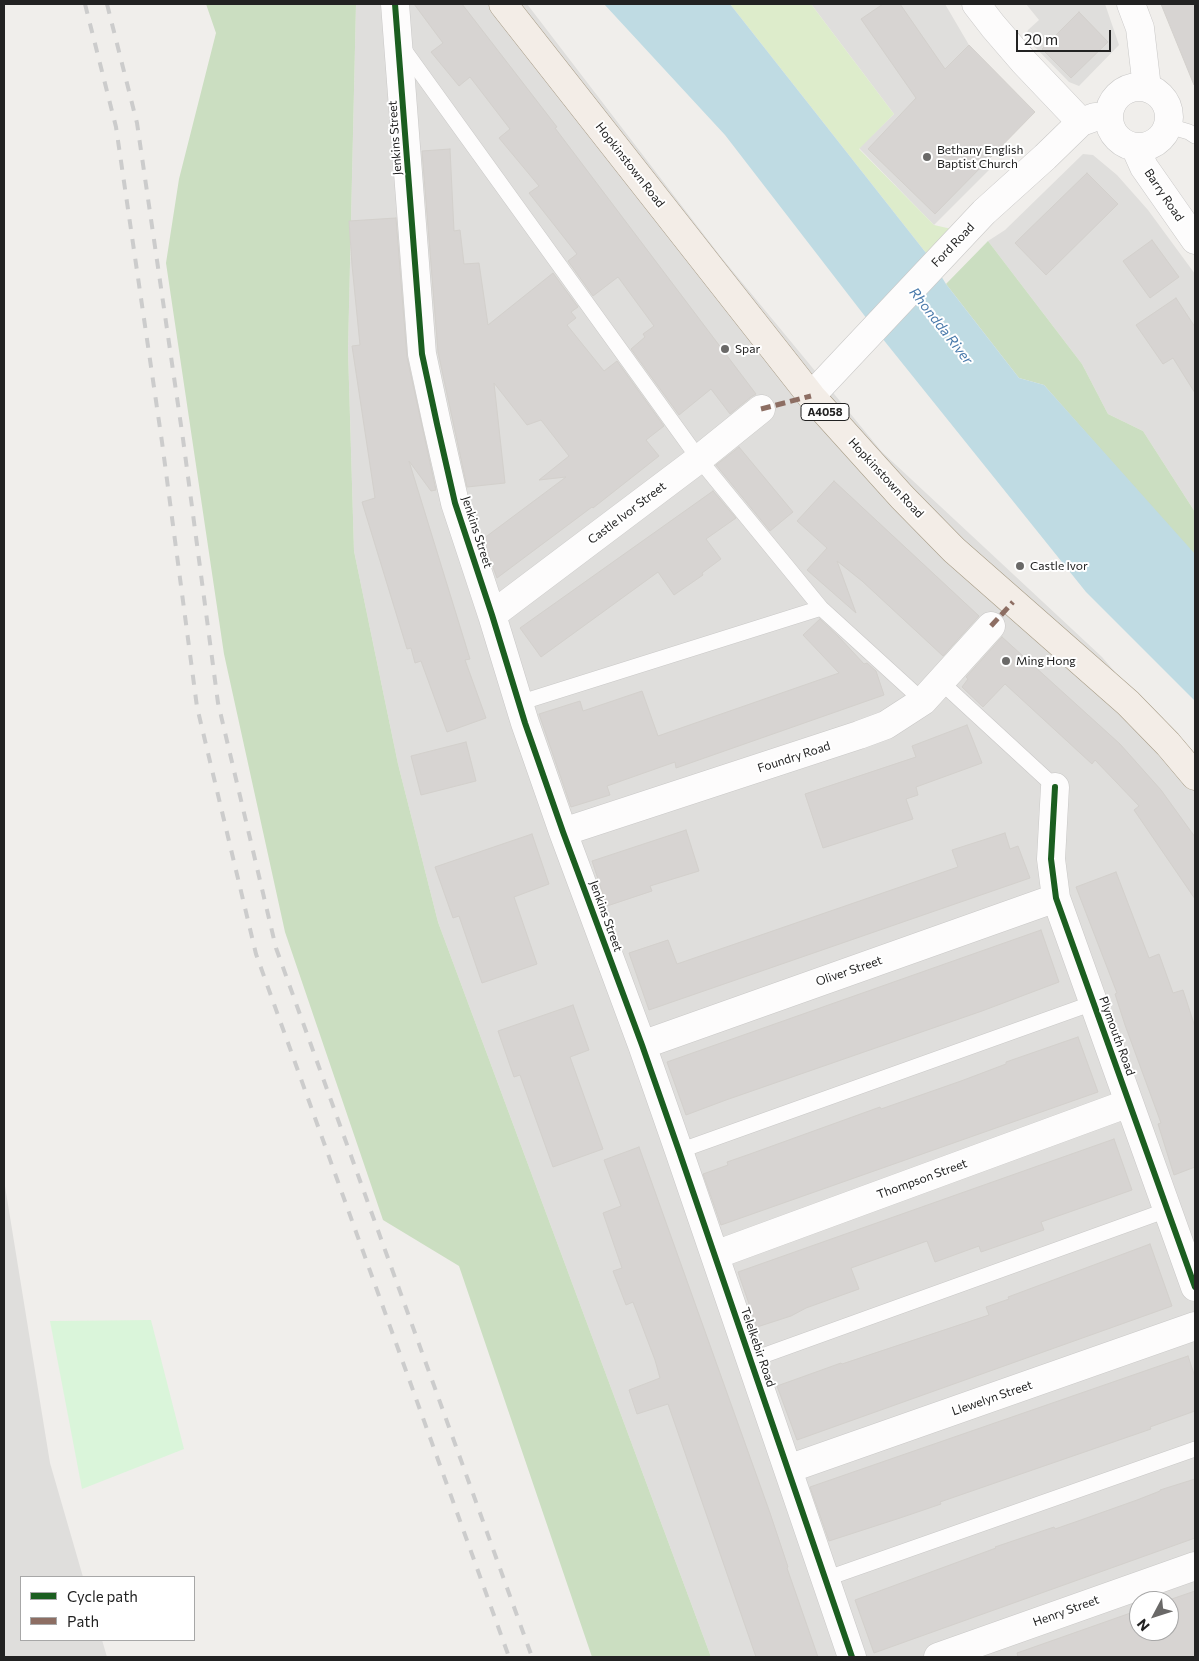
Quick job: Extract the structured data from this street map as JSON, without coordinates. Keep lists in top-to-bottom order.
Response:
{
  "streets": {
    "main road": ["Hopkinstown Road", "A4058"],
    "street": [
      "Jenkins Street",
      "Barry Road",
      "Ford Road",
      "Castle Ivor Street",
      "Foundry Road",
      "Oliver Street",
      "Plymouth Road",
      "Thompson Street",
      "Telelkebir Road",
      "Llewelyn Street",
      "Henry Street"
    ]
  },
  "crossings": [
    ["Jenkins Street", "Castle Ivor Street"],
    ["Jenkins Street", "Foundry Road"],
    ["Jenkins Street", "Oliver Street"],
    ["Jenkins Street", "Telelkebir Road"],
    ["Hopkinstown Road", "Ford Road"],
    ["Oliver Street", "Plymouth Road"],
    ["Oliver Street", "Telelkebir Road"],
    ["Plymouth Road", "Thompson Street"],
    ["Thompson Street", "Telelkebir Road"],
    ["Telelkebir Road", "Llewelyn Street"]
  ],
  "water": ["Rhondda River"],
  "places": [
    "Bethany English Baptist Church",
    "Spar",
    "Castle Ivor",
    "Ming Hong"
  ],
  "legend": ["Cycle path", "Path"],
  "scale_bar": "20 m",
  "north": "bottom left"
}
